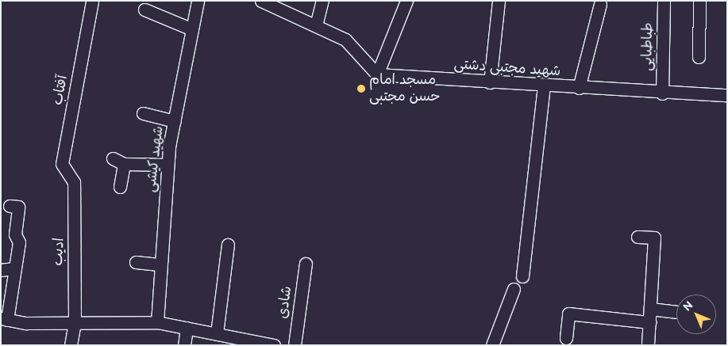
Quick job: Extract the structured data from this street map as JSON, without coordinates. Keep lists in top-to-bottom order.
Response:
{
  "streets": {
    "street": [
      "طباطبایی",
      "شهید مجتبی دشتی",
      "آفتاب",
      "شهید کیشی",
      "ادیب",
      "شادی"
    ]
  },
  "crossings": [
    ["طباطبایی", "شهید مجتبی دشتی"],
    ["آفتاب", "ادیب"]
  ],
  "places": ["مسجد امام حسن مجتبی"],
  "north": "top left"
}
